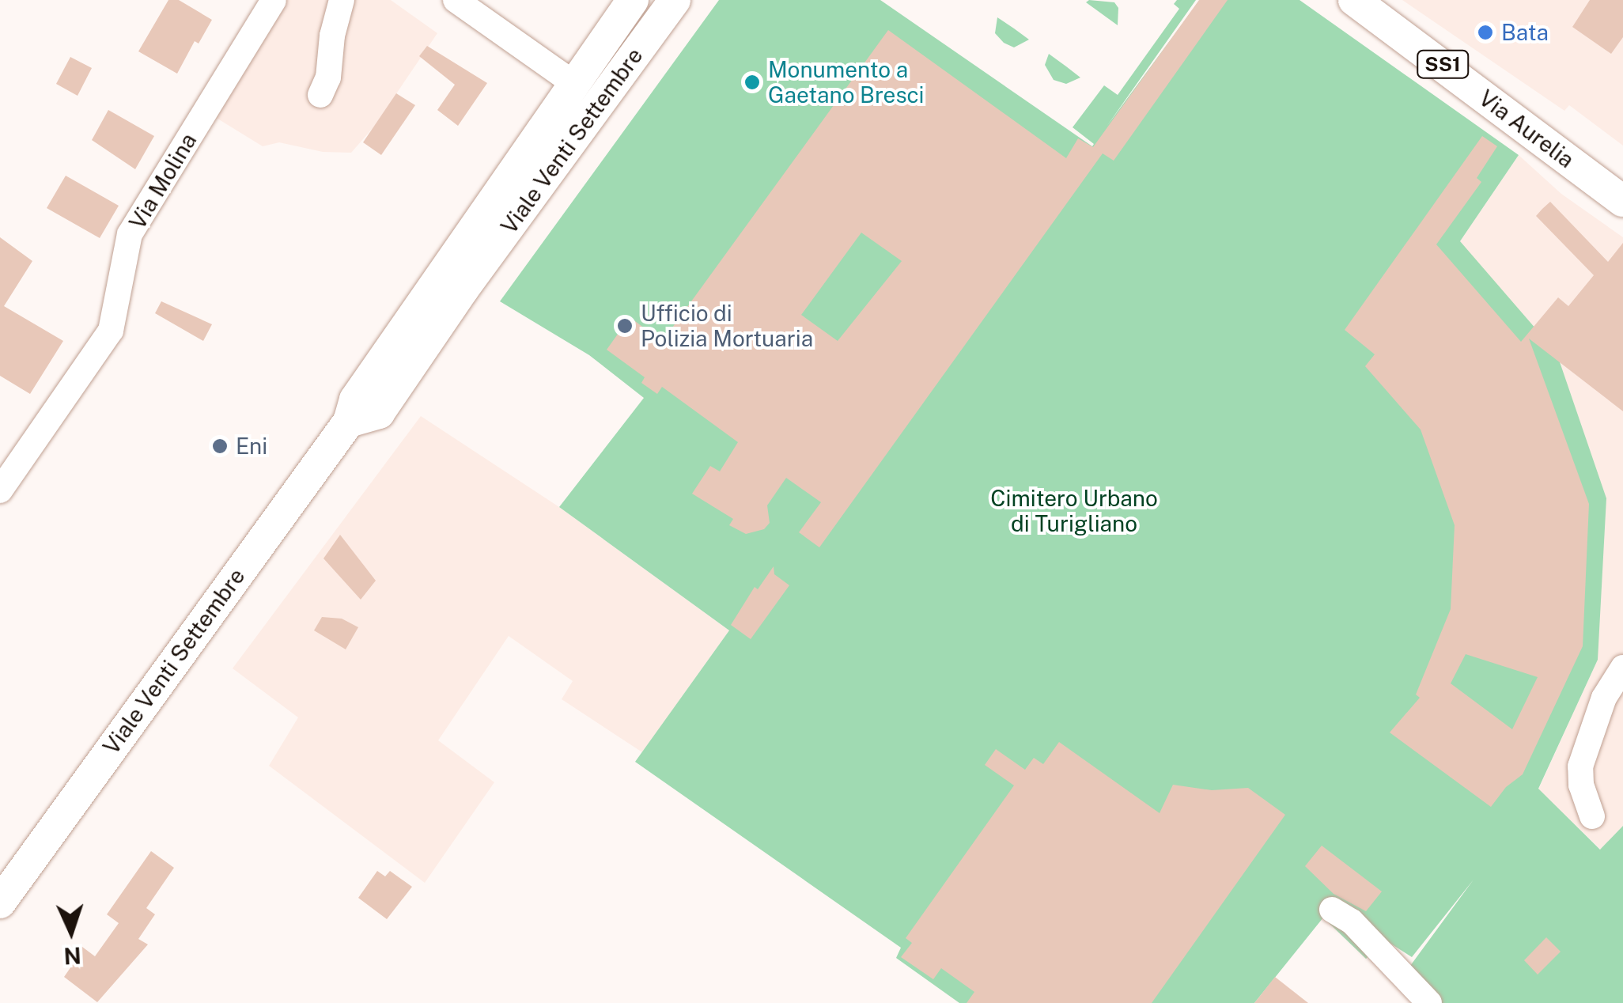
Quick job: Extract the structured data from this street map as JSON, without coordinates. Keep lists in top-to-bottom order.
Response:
{
  "streets": {
    "main road": ["SS1", "Via Aurelia", "Viale Venti Settembre"],
    "street": ["Via Molina"]
  },
  "parks": ["Cimitero Urbano di Turigliano"],
  "places": [
    "Bata",
    "Monumento a Gaetano Bresci",
    "Ufficio di Polizia Mortuaria",
    "Eni"
  ],
  "north": "bottom"
}
